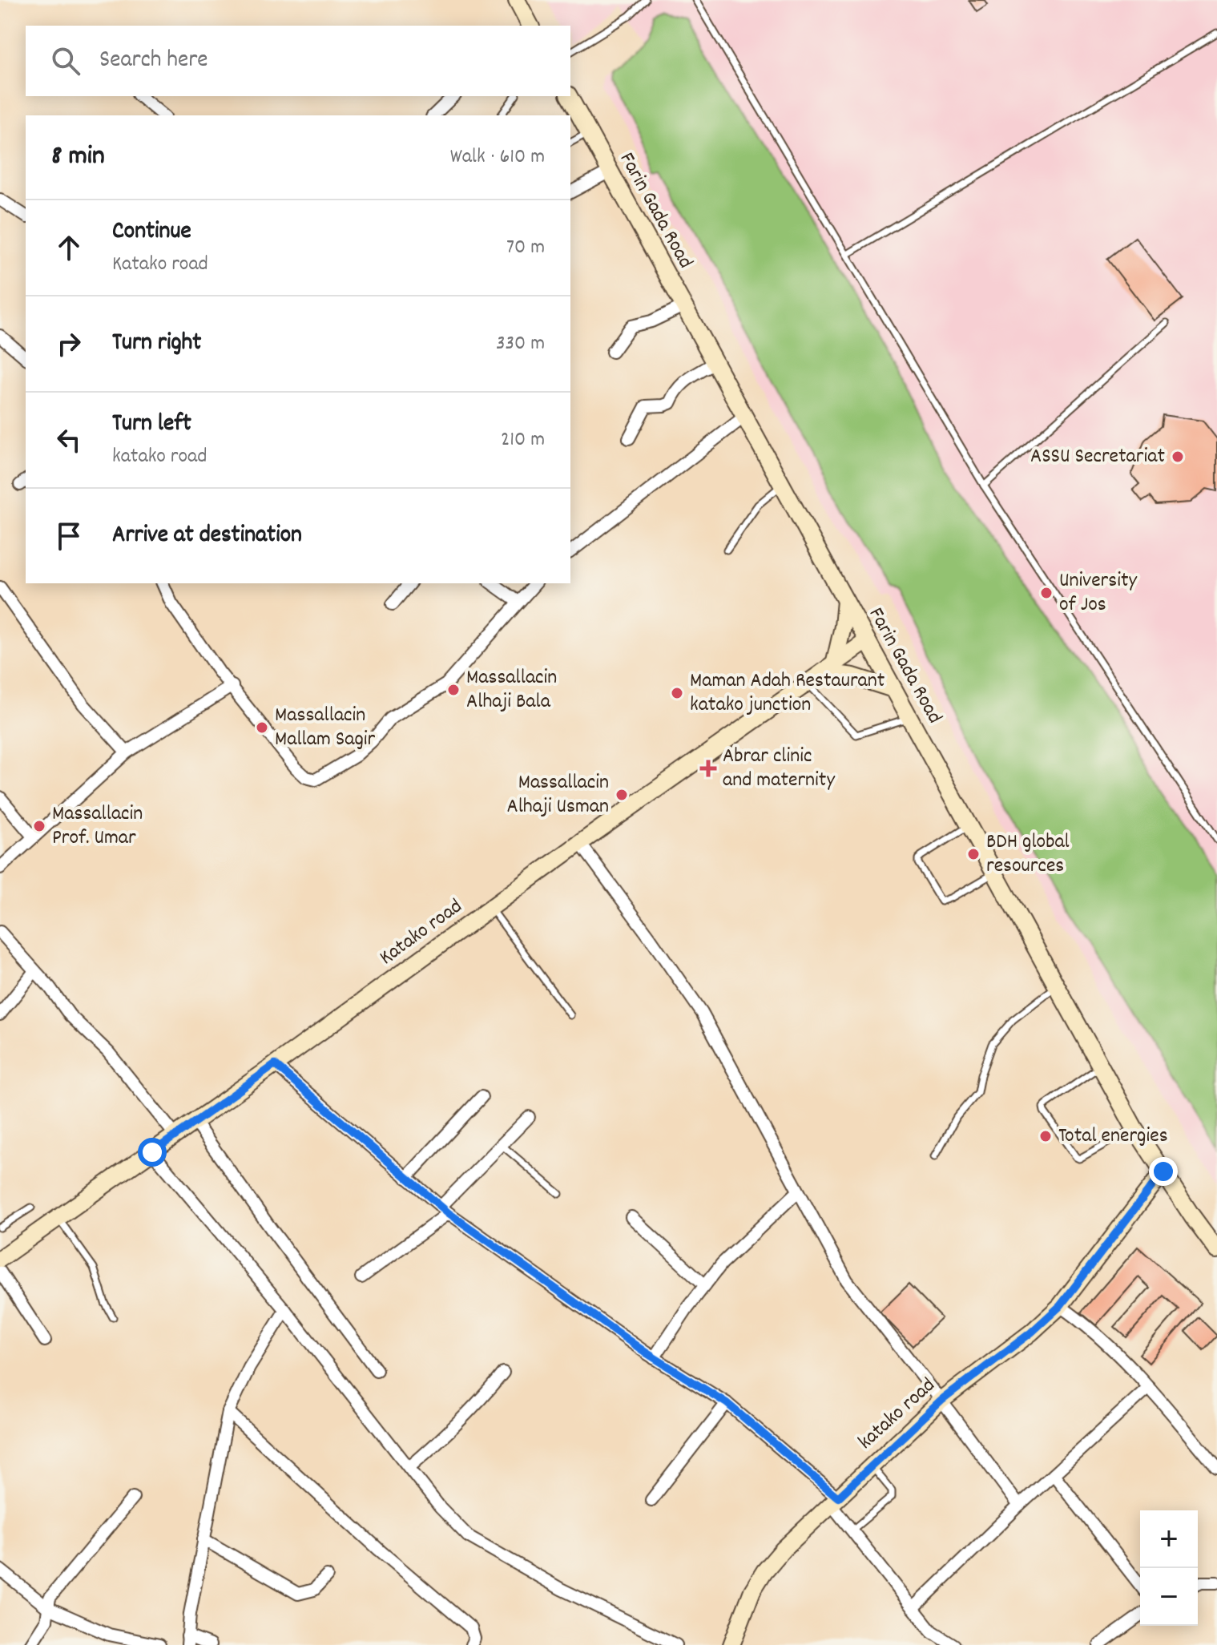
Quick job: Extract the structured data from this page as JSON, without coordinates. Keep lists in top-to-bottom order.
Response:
{
  "streets": {
    "street": ["Farin Gada Road", "Katako road", "katako road"]
  },
  "crossings": [
    ["Farin Gada Road", "Katako road"],
    ["Farin Gada Road", "katako road"]
  ],
  "places": {
    "other": [
      "ASSU Secretariat",
      "University of Jos",
      "Massallacin Alhaji Bala",
      "Maman Adah Restaurant katako junction",
      "Massallacin Mallam Sagir",
      "Massallacin Alhaji Usman",
      "Massallacin Prof. Umar",
      "BDH global resources",
      "Total energies"
    ],
    "health": ["Abrar clinic and maternity"]
  },
  "page": {
    "search": "Search here",
    "heading": ["8 min", "Walk · 610 m"],
    "list": [
      ["Continue", "Katako road", "70 m"],
      ["Turn right", "330 m"],
      ["Turn left", "katako road", "210 m"],
      "Arrive at destination"
    ],
    "map_buttons": ["+", "−"]
  }
}
